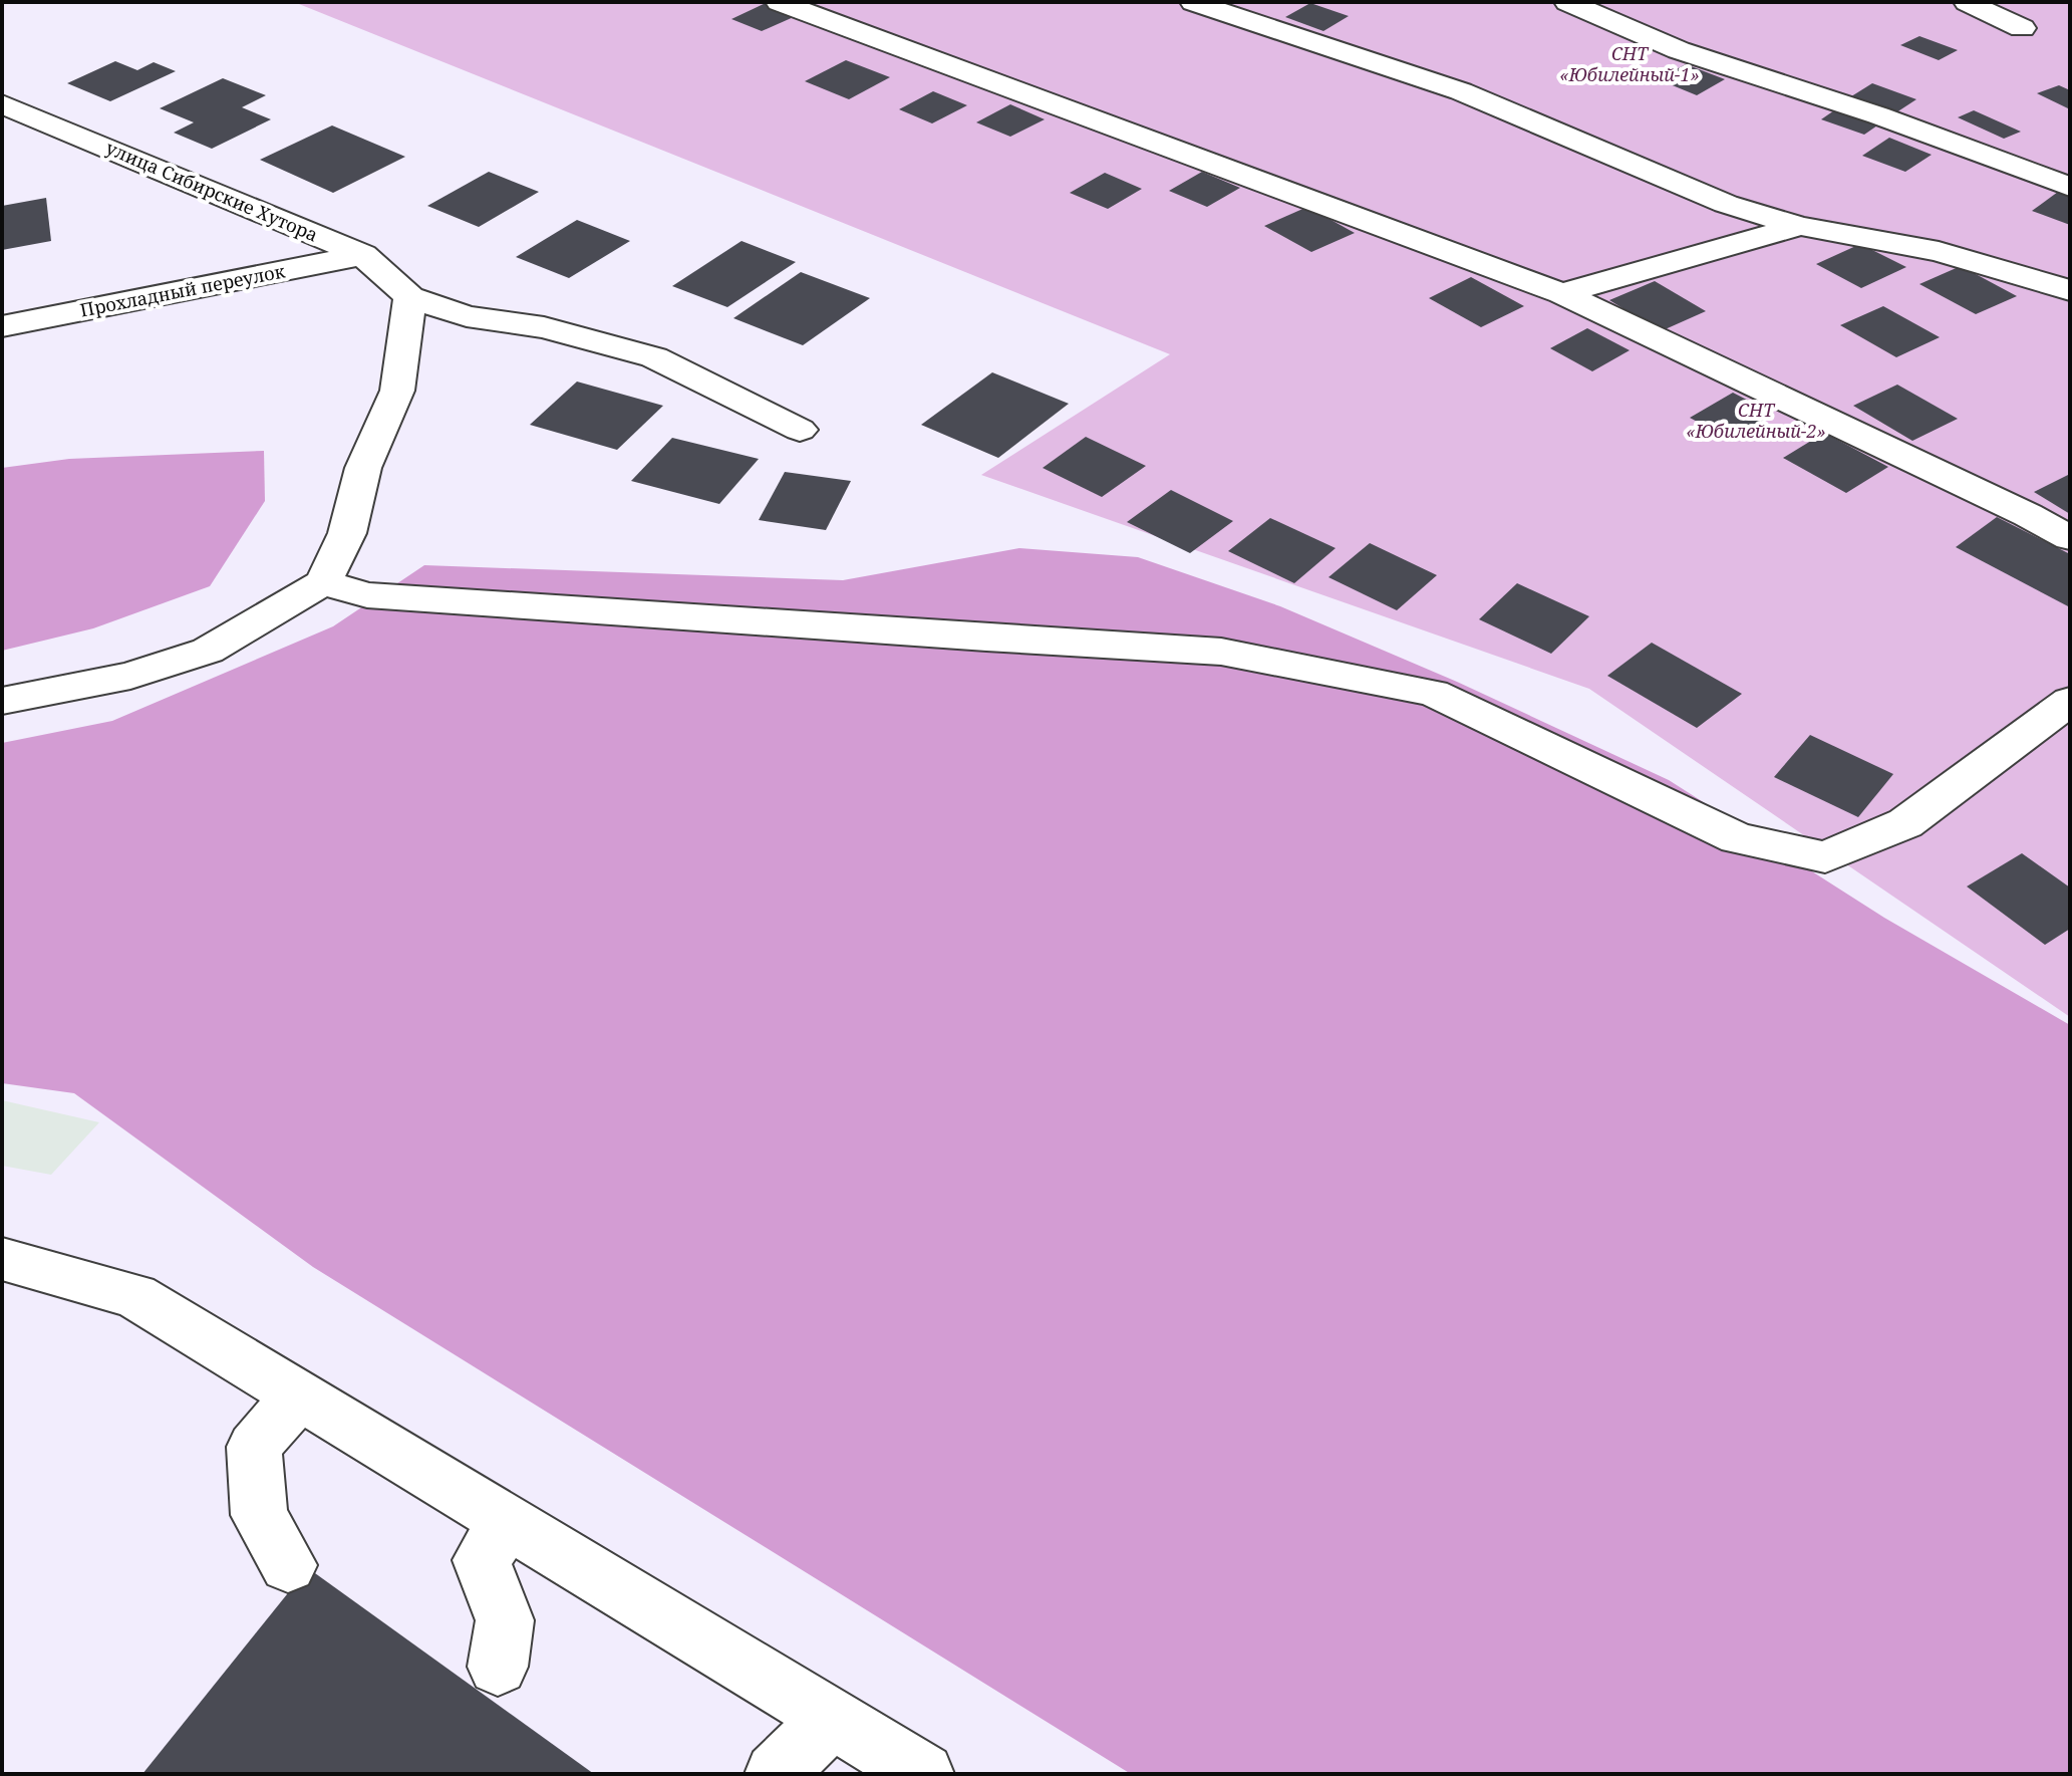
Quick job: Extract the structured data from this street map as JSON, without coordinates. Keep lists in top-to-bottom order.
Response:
{
  "streets": {
    "street": ["улица Сибирские Хутора", "Прохладный переулок"]
  },
  "crossings": [
    ["улица Сибирские Хутора", "Прохладный переулок"]
  ],
  "parks": ["СНТ «Юбилейный-1»", "СНТ «Юбилейный-2»"]
}
